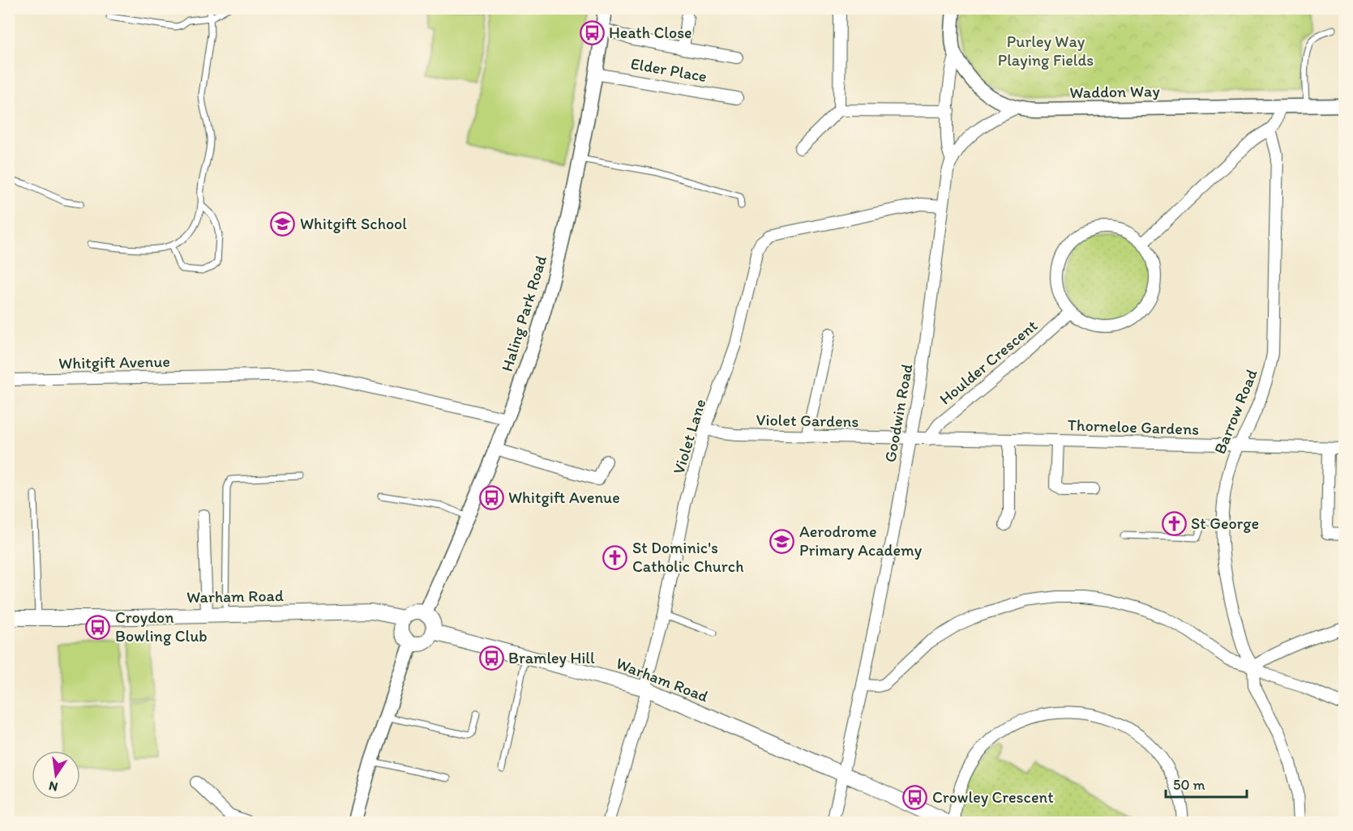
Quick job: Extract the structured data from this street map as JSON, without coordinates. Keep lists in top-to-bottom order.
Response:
{
  "streets": {
    "main road": ["Warham Road"],
    "street": [
      "Elder Place",
      "Waddon Way",
      "Haling Park Road",
      "Whitgift Avenue",
      "Houlder Crescent",
      "Barrow Road",
      "Goodwin Road",
      "Violet Gardens",
      "Thorneloe Gardens",
      "Violet Lane"
    ]
  },
  "crossings": [
    ["Elder Place", "Haling Park Road"],
    ["Waddon Way", "Goodwin Road"],
    ["Haling Park Road", "Whitgift Avenue"],
    ["Haling Park Road", "Warham Road"],
    ["Houlder Crescent", "Thorneloe Gardens"],
    ["Barrow Road", "Thorneloe Gardens"],
    ["Goodwin Road", "Violet Gardens"],
    ["Goodwin Road", "Thorneloe Gardens"],
    ["Goodwin Road", "Violet Lane"],
    ["Goodwin Road", "Warham Road"],
    ["Violet Gardens", "Thorneloe Gardens"],
    ["Violet Gardens", "Violet Lane"],
    ["Violet Lane", "Warham Road"]
  ],
  "parks": ["Purley Way Playing Fields"],
  "places": {
    "bus stop": [
      "Heath Close",
      "Whitgift Avenue",
      "Croydon Bowling Club",
      "Bramley Hill",
      "Crowley Crescent"
    ],
    "school or university": ["Whitgift School", "Aerodrome Primary Academy"],
    "church": ["St George", "St Dominic's Catholic Church"]
  },
  "scale_bar": "50 m",
  "north": "bottom"
}
